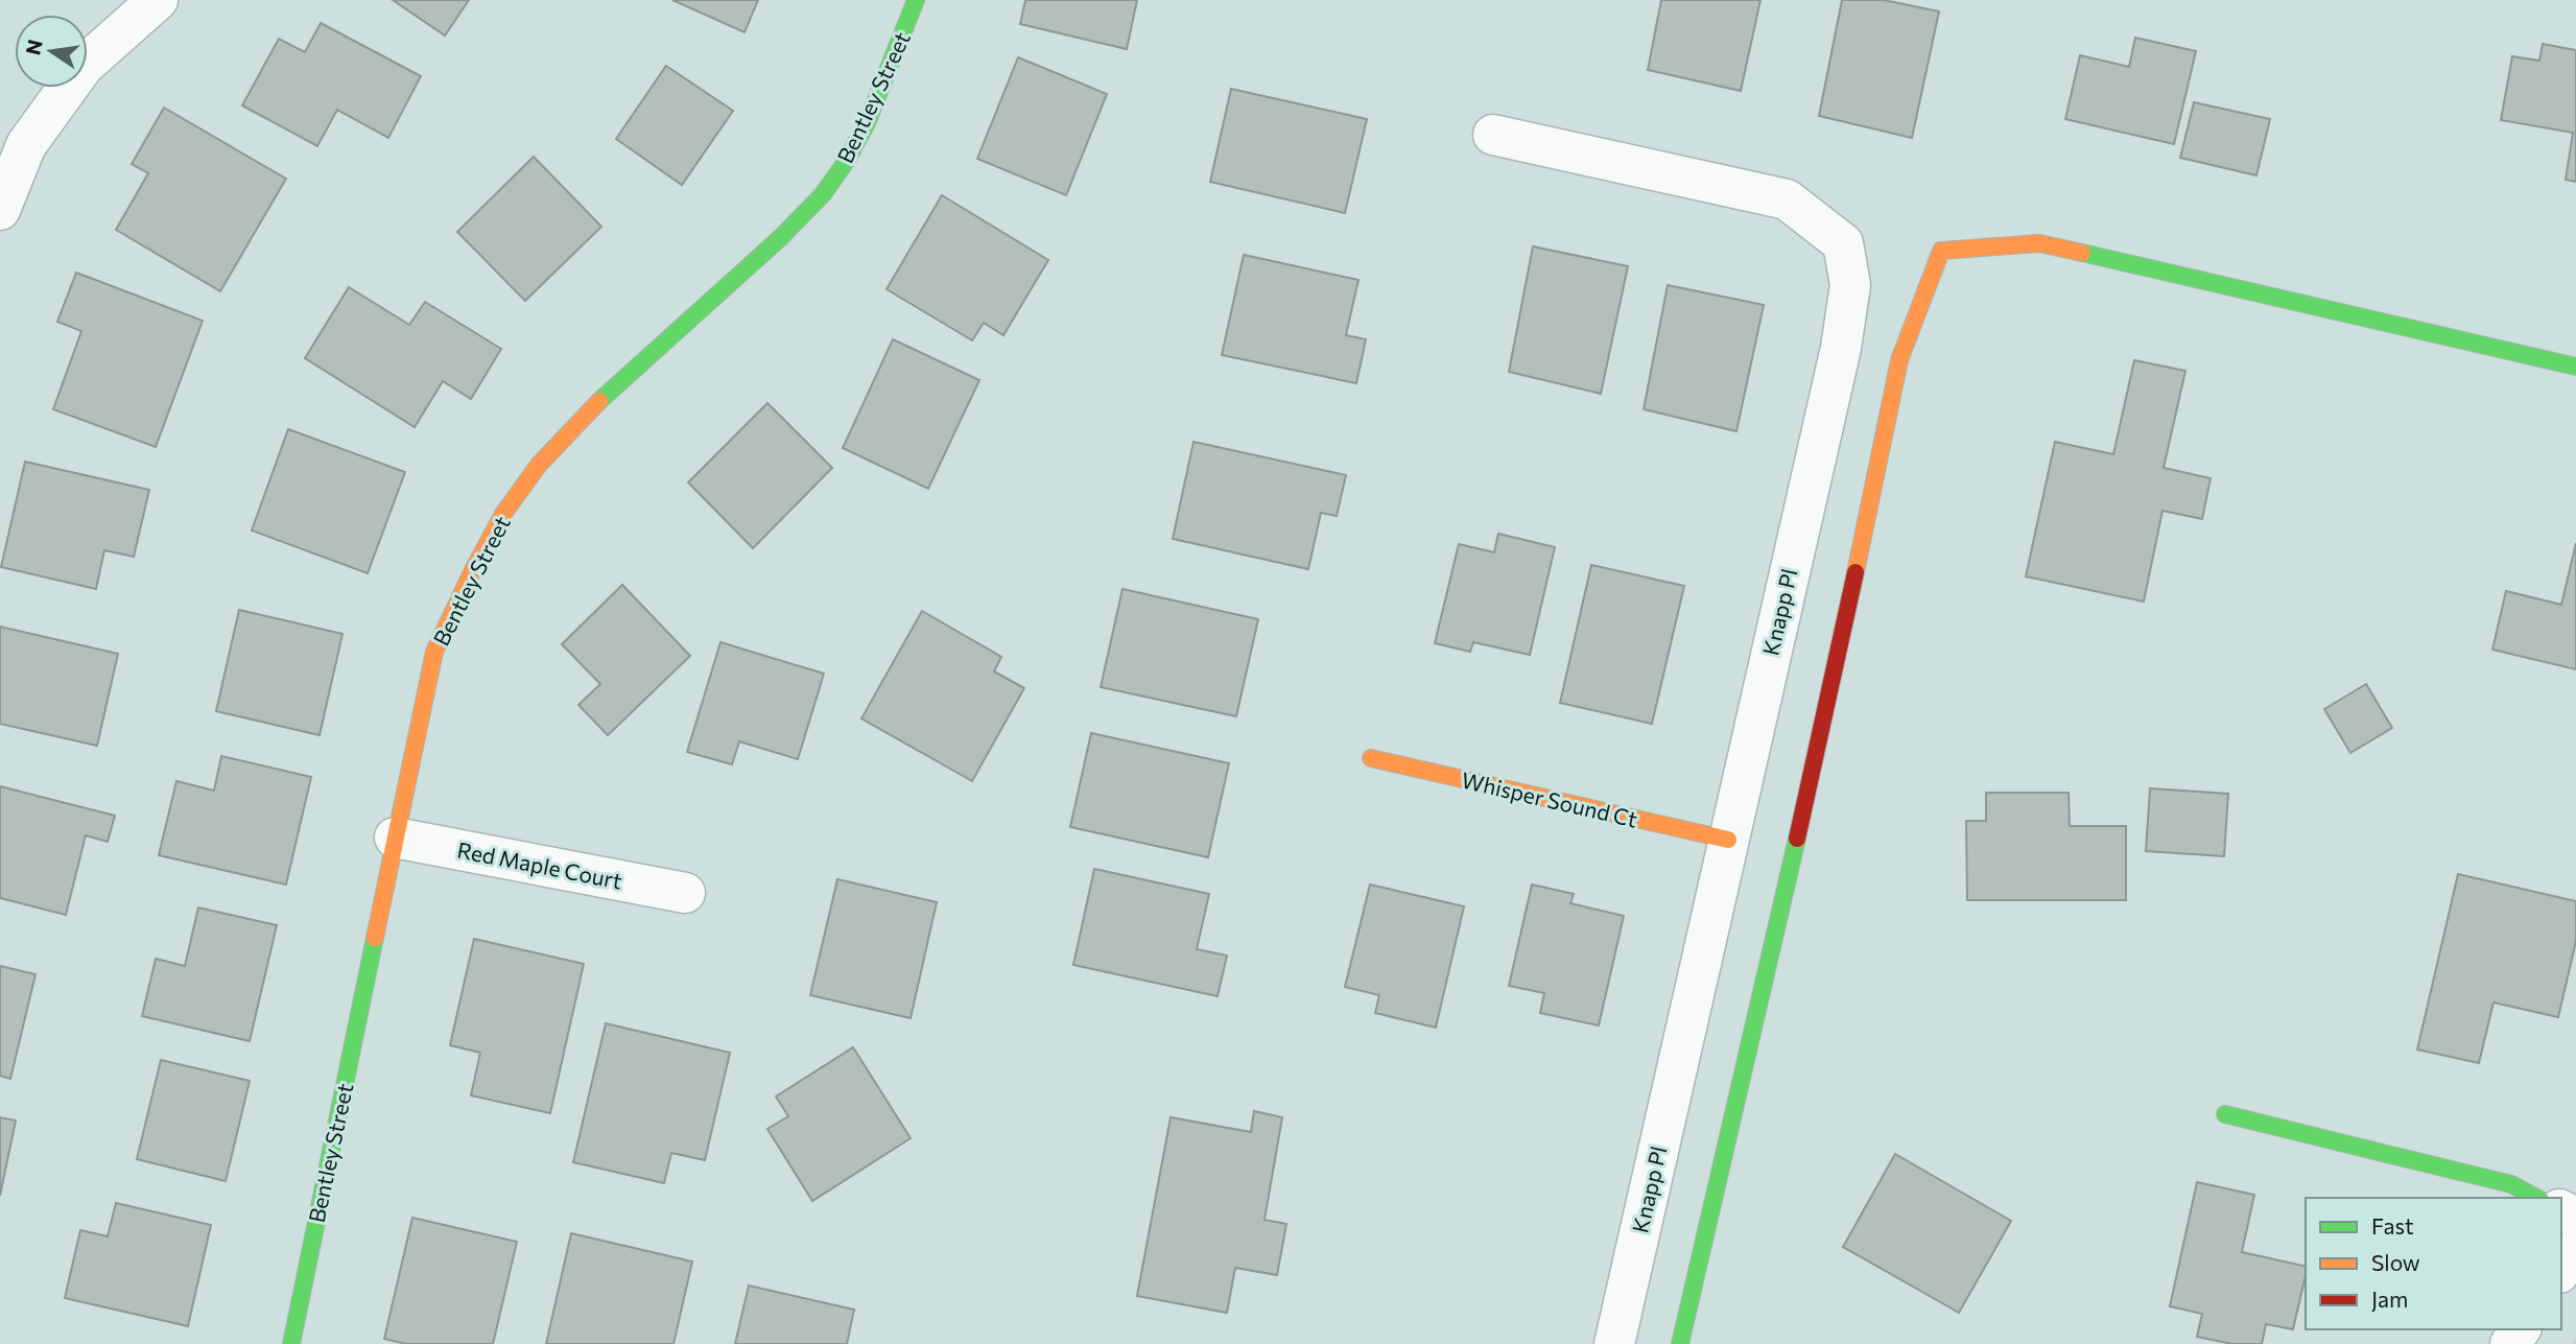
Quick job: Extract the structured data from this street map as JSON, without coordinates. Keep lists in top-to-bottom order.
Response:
{
  "streets": {
    "street": [
      "Bentley Street",
      "Knapp Pl",
      "Whisper Sound Ct",
      "Red Maple Court"
    ]
  },
  "crossings": [
    ["Bentley Street", "Red Maple Court"],
    ["Knapp Pl", "Whisper Sound Ct"]
  ],
  "legend": ["Fast", "Slow", "Jam"],
  "north": "left"
}
